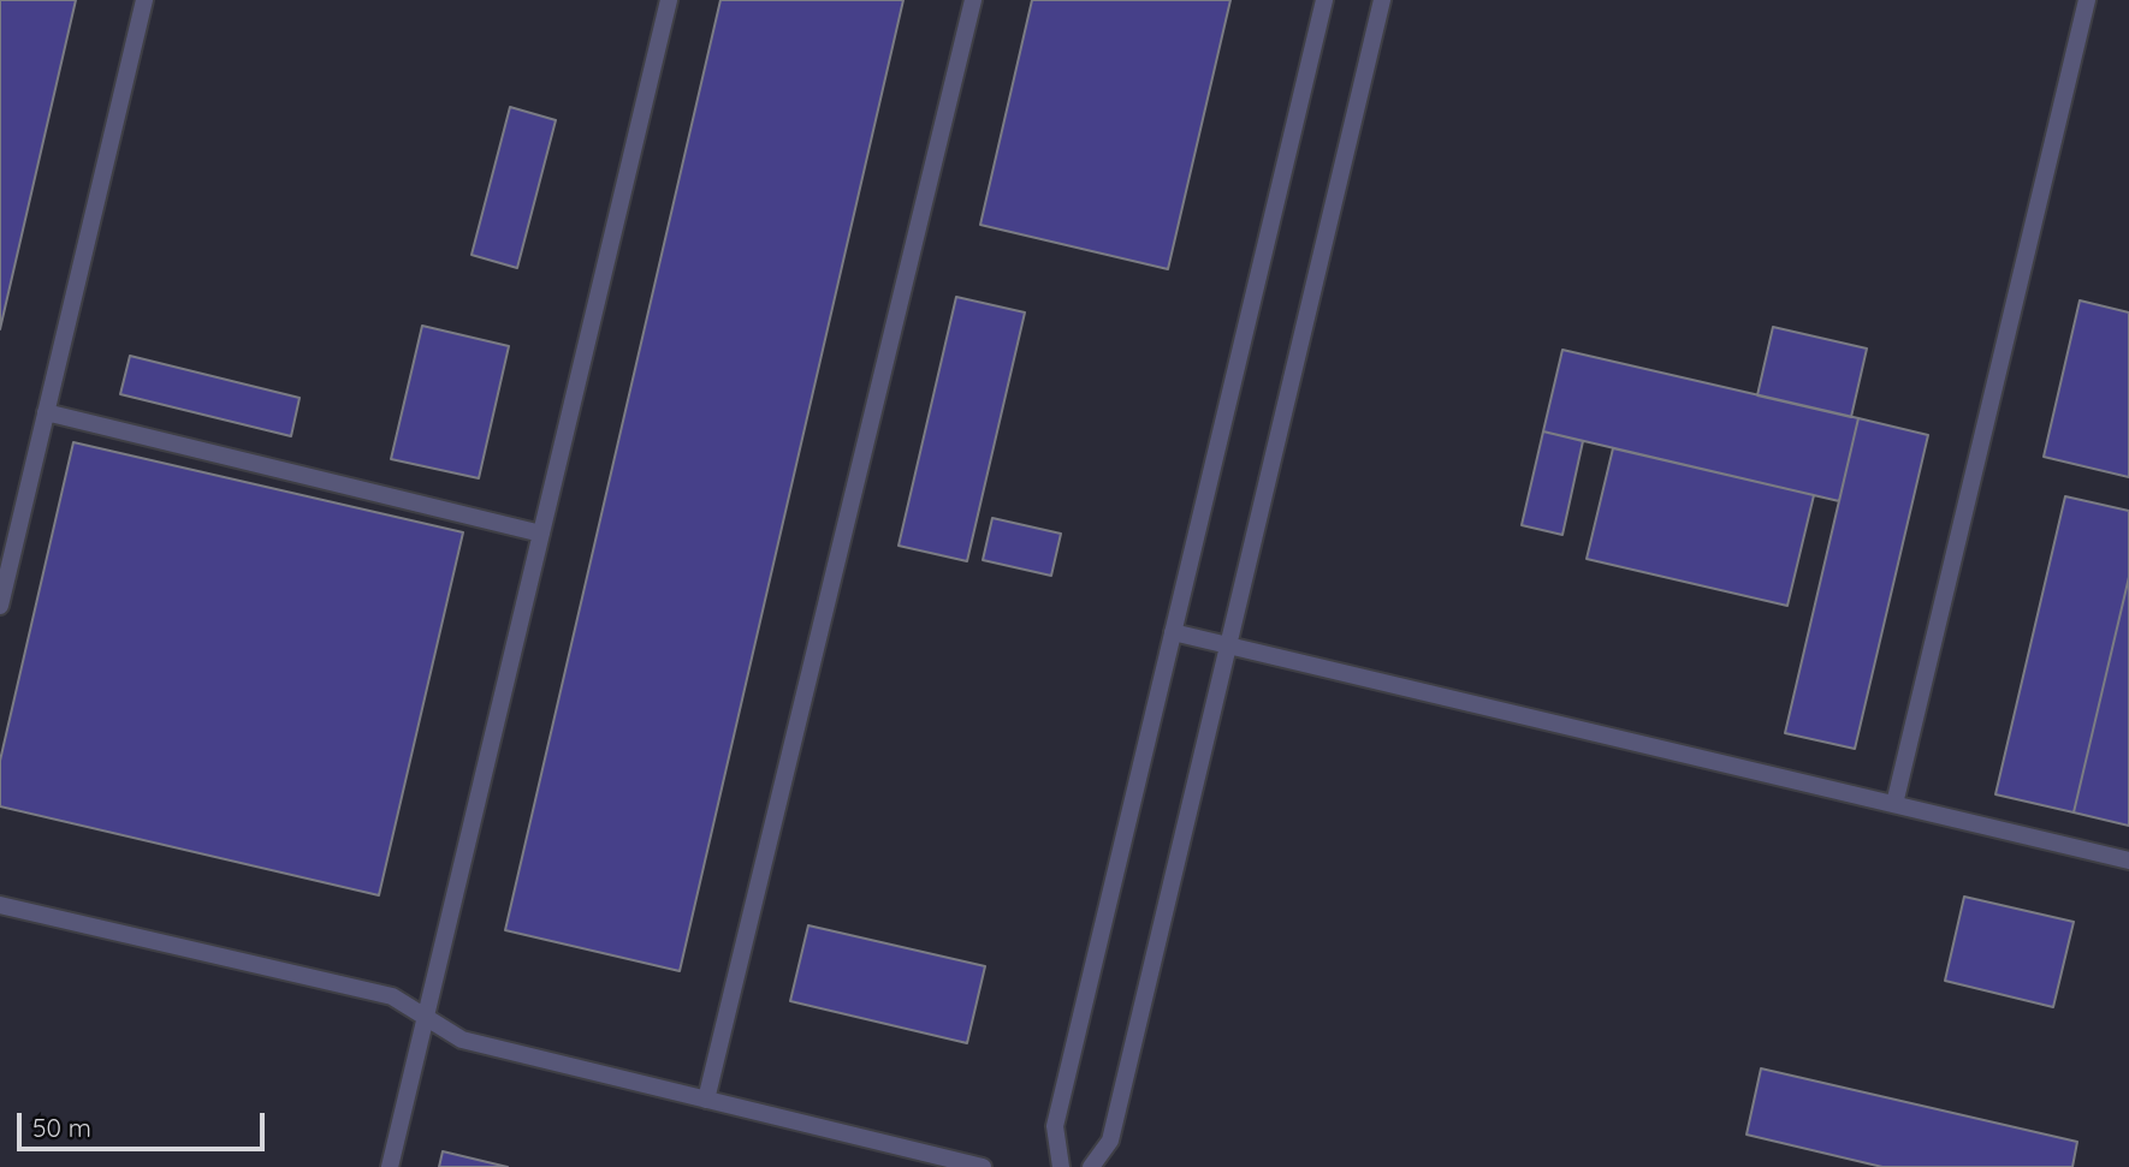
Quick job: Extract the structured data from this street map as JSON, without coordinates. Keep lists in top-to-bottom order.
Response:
{
  "scale_bar": "50 m"
}
